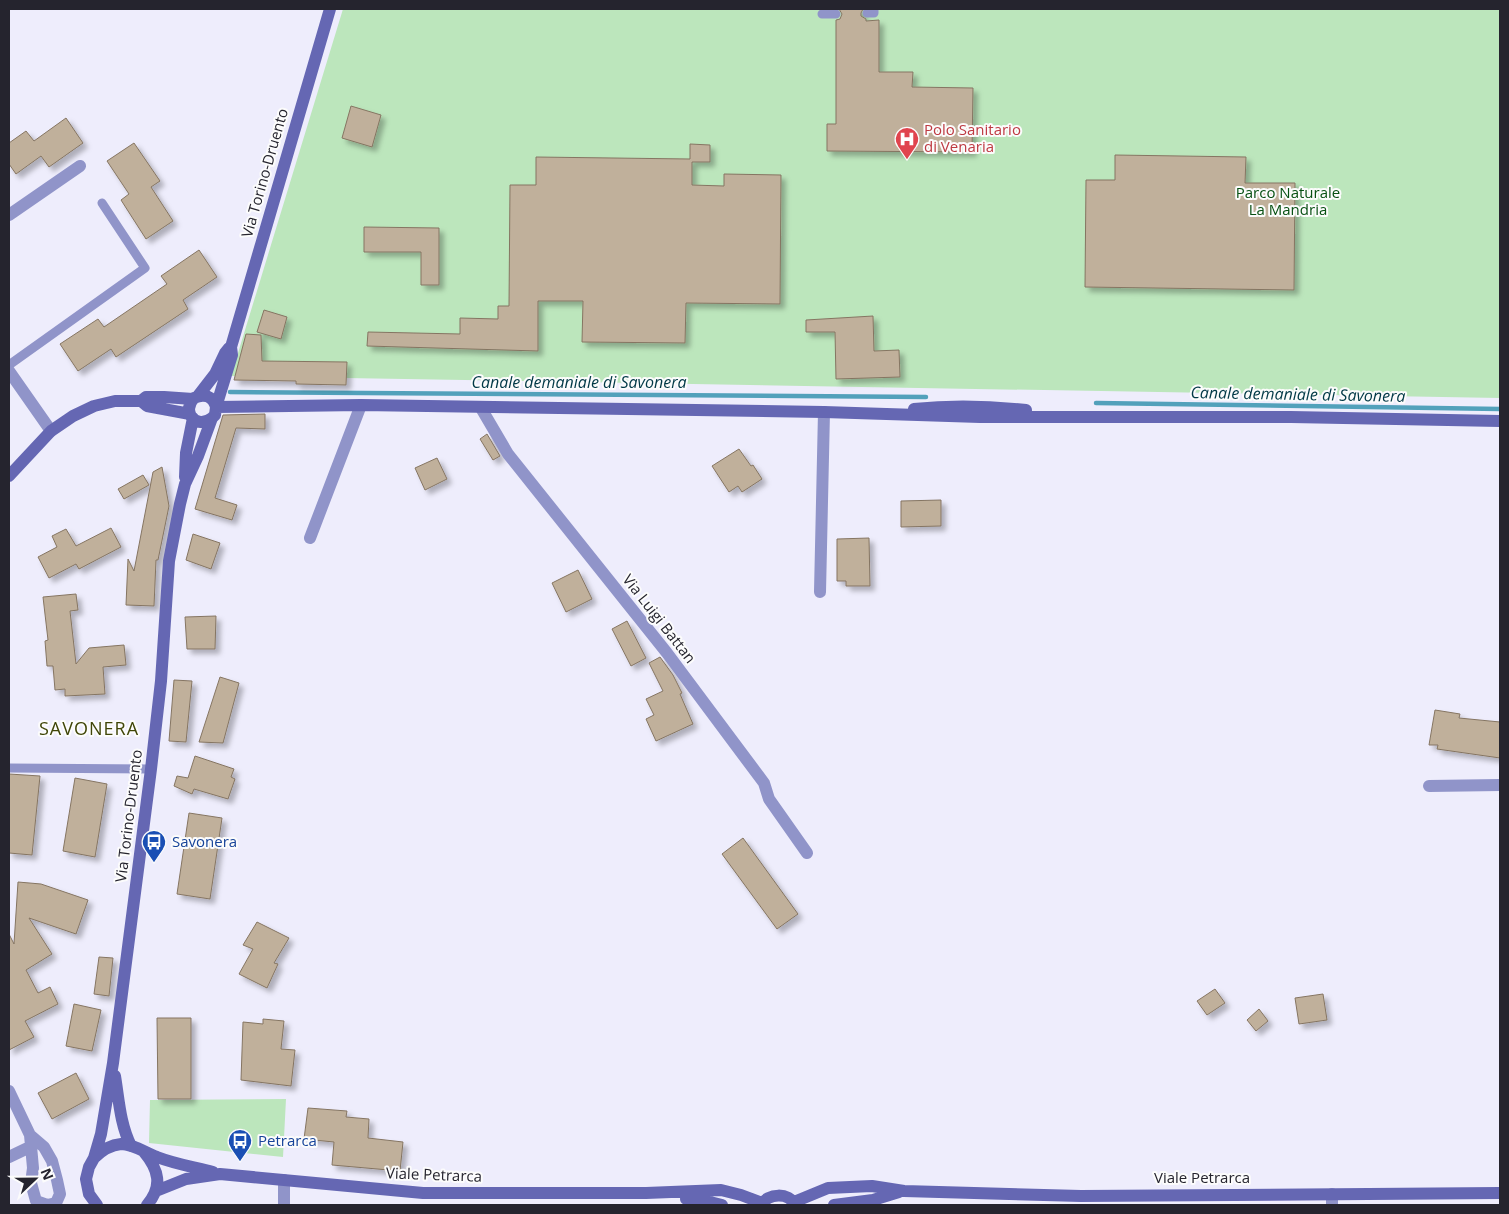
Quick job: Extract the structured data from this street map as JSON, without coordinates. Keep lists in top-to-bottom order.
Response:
{
  "streets": {
    "street": ["Via Torino-Druento", "Via Luigi Battan", "Viale Petrarca"]
  },
  "crossings": [
    ["Via Torino-Druento", "Viale Petrarca"]
  ],
  "districts": ["SAVONERA"],
  "water": ["Canale demaniale di Savonera"],
  "parks": ["Parco Naturale La Mandria"],
  "places": {
    "hospital": ["Polo Sanitario di Venaria"],
    "bus stop": ["Savonera", "Petrarca"]
  },
  "north": "right"
}
